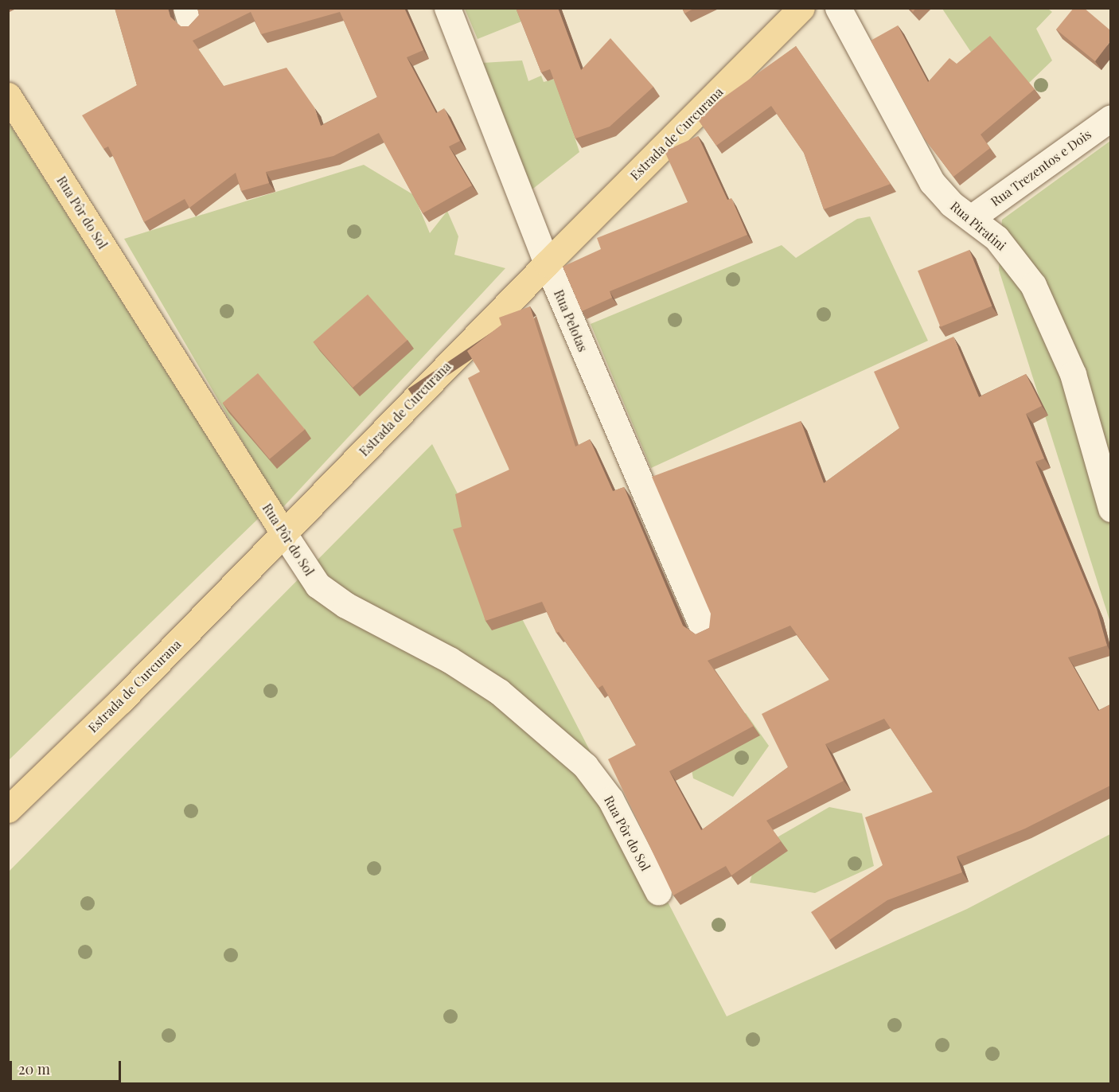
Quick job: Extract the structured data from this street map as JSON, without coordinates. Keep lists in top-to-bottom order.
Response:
{
  "streets": {
    "main road": ["Estrada de Curcurana", "Rua Pôr do Sol"],
    "street": ["Rua Trezentos e Dois", "Rua Piratini", "Rua Pelotas"]
  },
  "crossings": [
    ["Estrada de Curcurana", "Rua Pôr do Sol"],
    ["Estrada de Curcurana", "Rua Pelotas"],
    ["Rua Trezentos e Dois", "Rua Piratini"]
  ],
  "scale_bar": "20 m"
}
